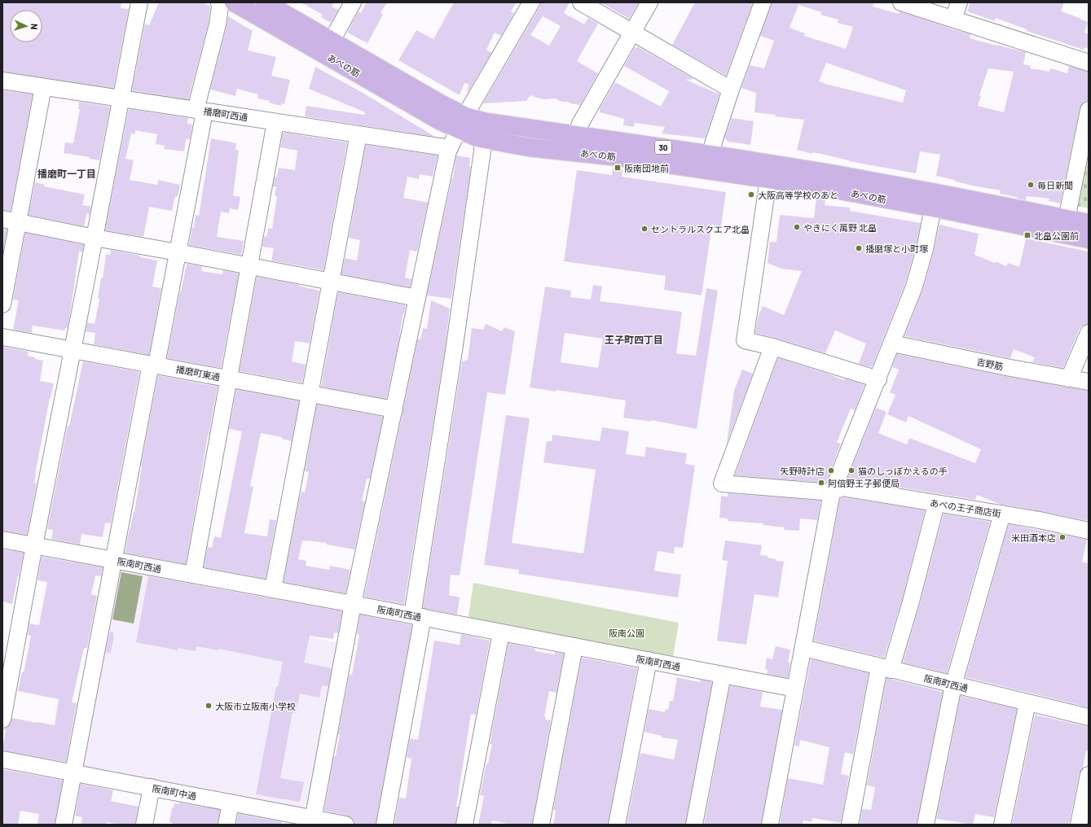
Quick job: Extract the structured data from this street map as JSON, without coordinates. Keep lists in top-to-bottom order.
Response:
{
  "streets": {
    "main road": ["あべの筋", "30"],
    "street": [
      "播磨町西通",
      "吉野筋",
      "播磨町東通",
      "あべの王子商店街",
      "阪南町西通",
      "阪南町中通"
    ]
  },
  "districts": ["播磨町一丁目", "王子町四丁目"],
  "parks": ["阪南公園"],
  "places": {
    "transit": ["阪南団地前", "北畠公園前"],
    "other": [
      "毎日新聞",
      "大阪高等学校のあと",
      "やきにく萬野 北畠",
      "セントラルスクエア北畠",
      "播磨塚と小町塚",
      "矢野時計店",
      "猫のしっぽかえるの手",
      "阿倍野王子郵便局",
      "米田酒本店",
      "大阪市立阪南小学校"
    ]
  },
  "north": "right"
}
